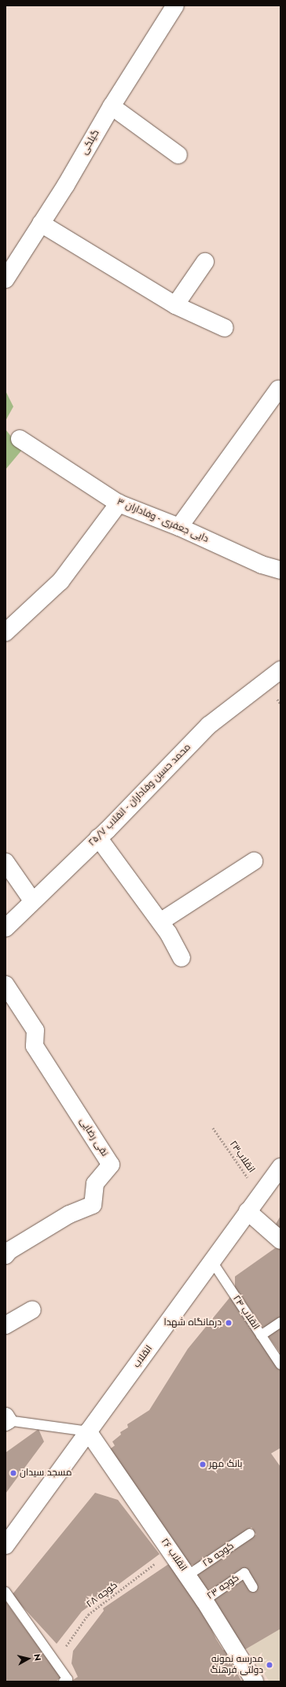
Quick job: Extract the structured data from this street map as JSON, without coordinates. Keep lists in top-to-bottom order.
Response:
{
  "streets": {
    "street": [
      "گیلکی",
      "دایی جعفری - وفاداران ۳",
      "محمد حسین وفاداران - انقلاب ۲۵/۷",
      "نقی رضایی",
      "انقلاب",
      "انقلاب ۲۶"
    ],
    "lane": ["انقلاب ۲۴", "کوچه ۲۵", "کوچه ۲۳"],
    "path": ["انقلاب۲۳", "کوچه ۲۸"]
  },
  "crossings": [
    ["انقلاب۲۳", "انقلاب"],
    ["انقلاب ۲۴", "انقلاب"],
    ["انقلاب", "انقلاب ۲۶"],
    ["انقلاب ۲۶", "کوچه ۲۵"],
    ["انقلاب ۲۶", "کوچه ۲۳"],
    ["انقلاب ۲۶", "کوچه ۲۸"]
  ],
  "places": [
    "درمانگاه شهدا",
    "بانک مهر",
    "مسجد سیدان",
    "مدرسه نمونه دولتی فرهنگ"
  ],
  "north": "right"
}
